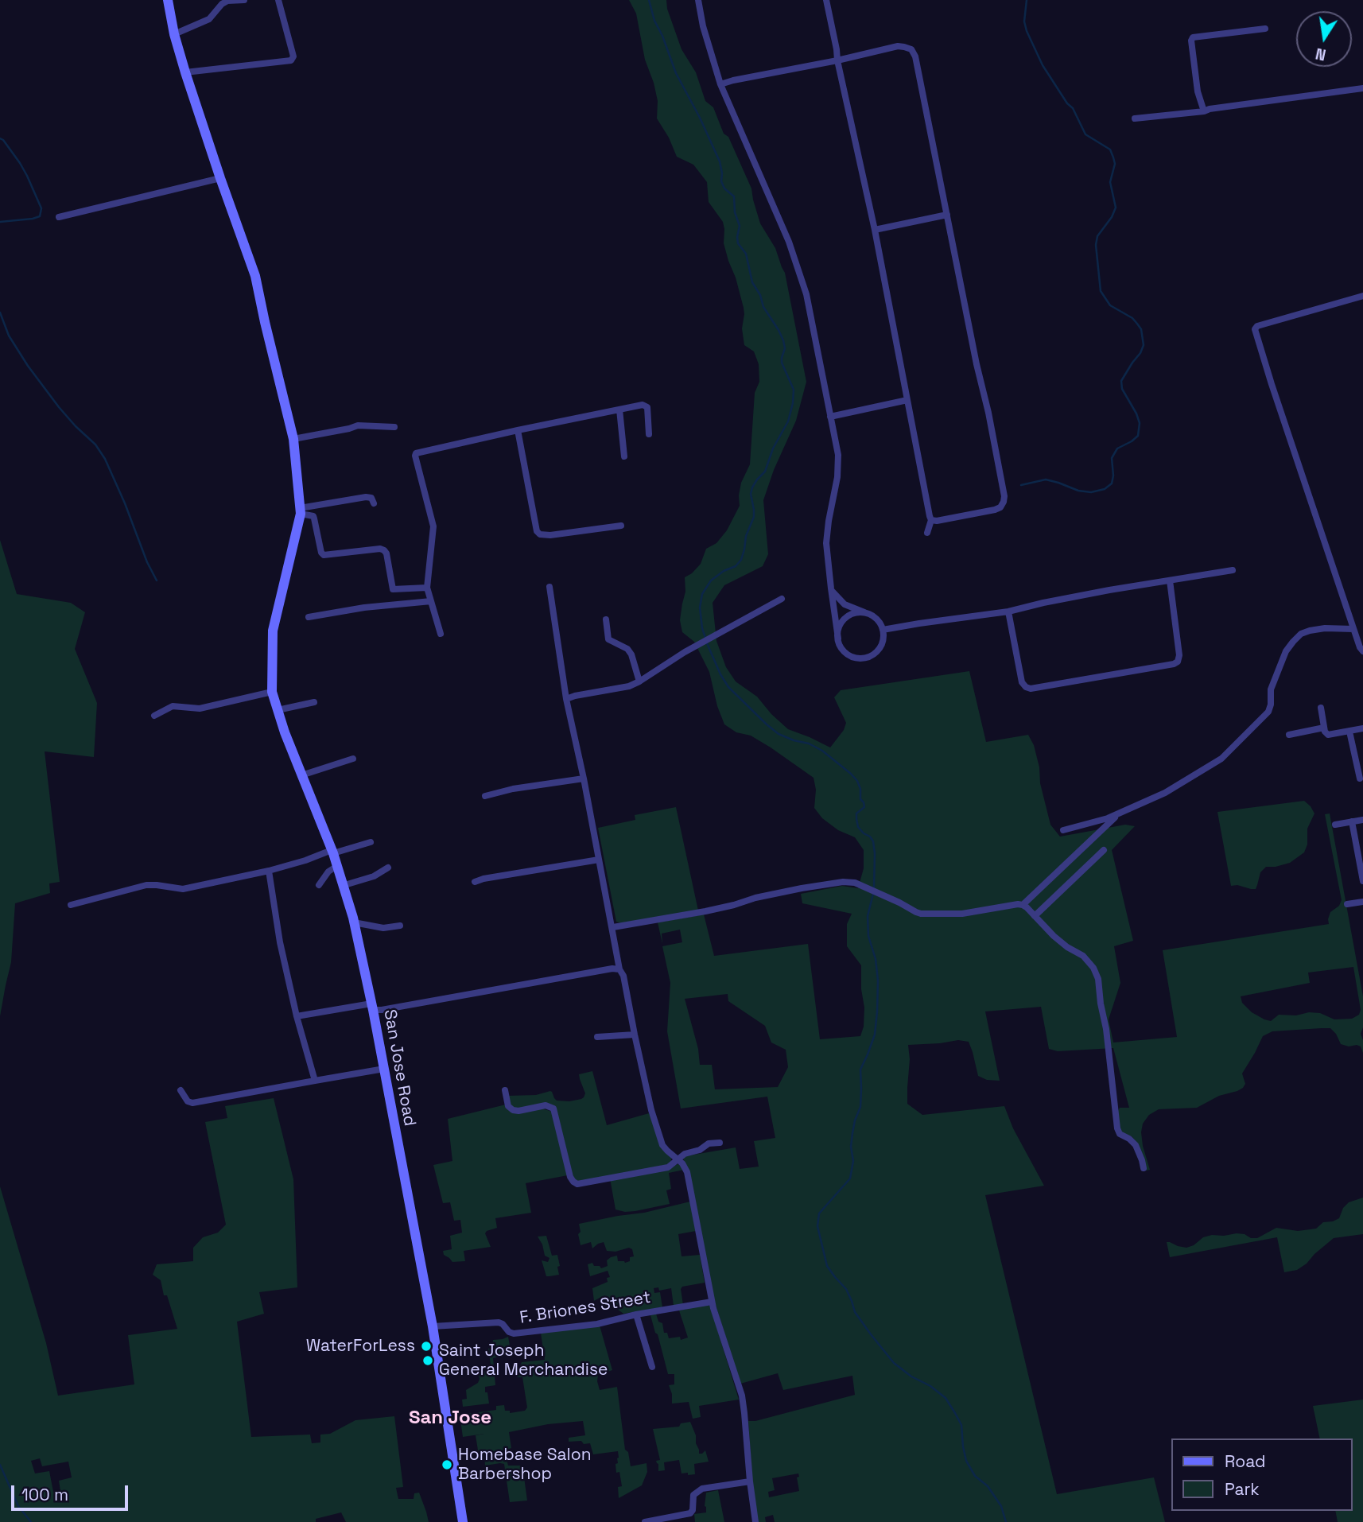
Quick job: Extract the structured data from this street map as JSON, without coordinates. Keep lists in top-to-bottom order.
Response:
{
  "streets": {
    "street": ["San Jose Road", "F. Briones Street"]
  },
  "crossings": [
    ["San Jose Road", "F. Briones Street"]
  ],
  "districts": ["San Jose"],
  "places": ["WaterForLess", "Saint Joseph General Merchandise", "Homebase Salon Barbershop"],
  "legend": ["Road", "Park"],
  "scale_bar": "100 m",
  "north": "bottom"
}
